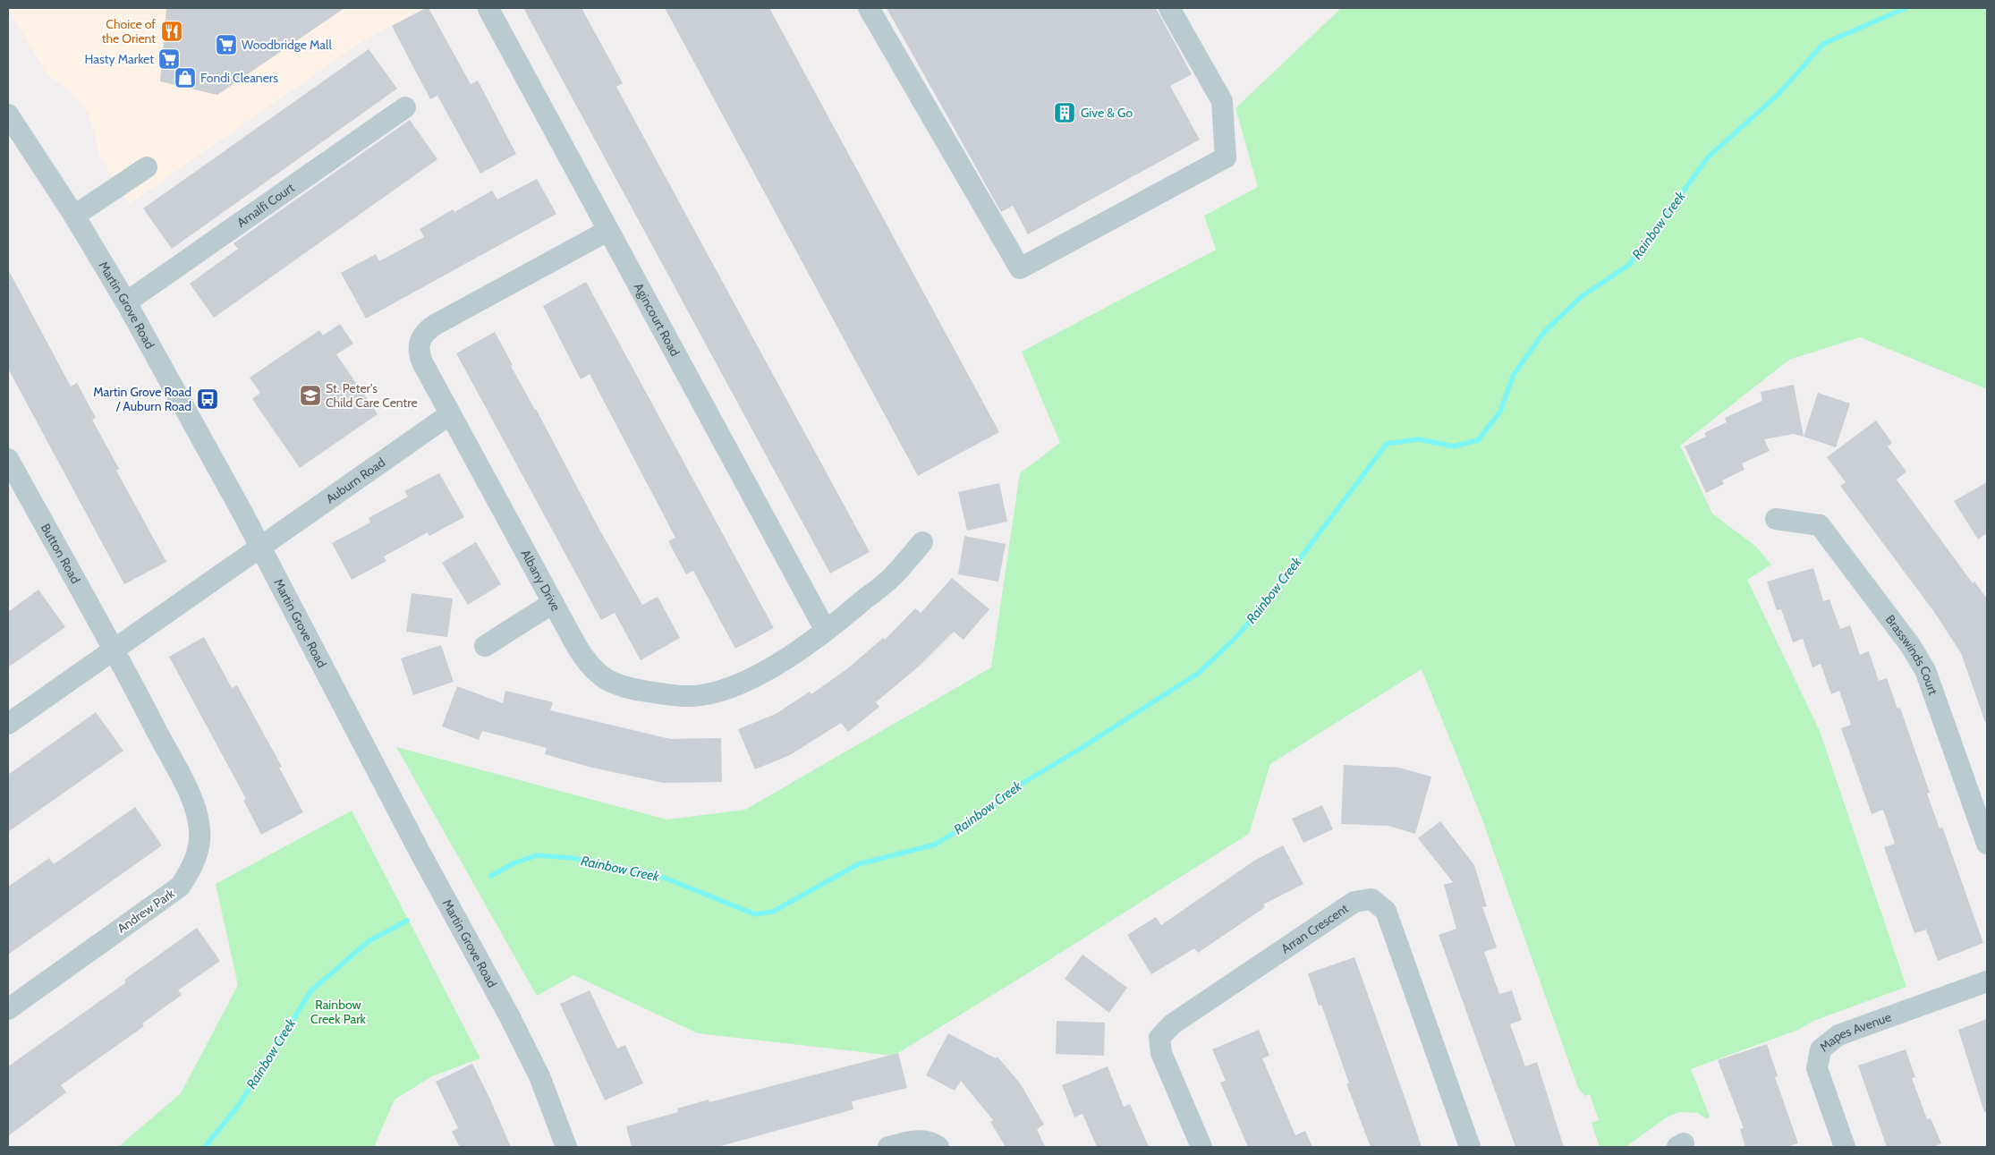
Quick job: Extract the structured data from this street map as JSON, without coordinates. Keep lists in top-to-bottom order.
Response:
{
  "streets": {
    "street": [
      "Amalfi Court",
      "Martin Grove Road",
      "Agincourt Road",
      "Auburn Road",
      "Button Road",
      "Albany Drive",
      "Brasswinds Court",
      "Andrew Park",
      "Arran Crescent",
      "Mapes Avenue"
    ]
  },
  "crossings": [
    ["Amalfi Court", "Martin Grove Road"],
    ["Martin Grove Road", "Auburn Road"],
    ["Agincourt Road", "Albany Drive"],
    ["Auburn Road", "Albany Drive"],
    ["Button Road", "Andrew Park"]
  ],
  "water": ["Rainbow Creek"],
  "parks": ["Rainbow Creek Park"],
  "places": {
    "restaurant": ["Choice of the Orient"],
    "supermarket": ["Woodbridge Mall", "Hasty Market"],
    "shop": ["Fondi Cleaners"],
    "building": ["Give & Go"],
    "school or university": ["St. Peter's Child Care Centre"],
    "bus stop": ["Martin Grove Road / Auburn Road"]
  }
}
